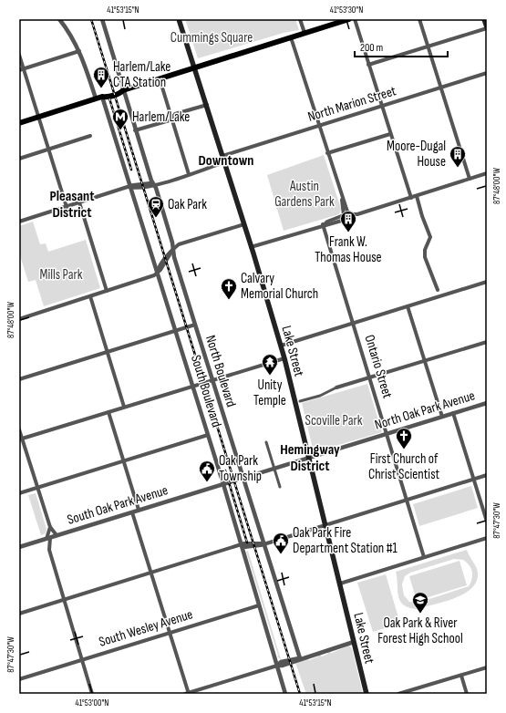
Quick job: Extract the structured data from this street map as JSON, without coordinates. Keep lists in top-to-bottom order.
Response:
{
  "streets": {
    "main road": ["Lake Street"],
    "street": [
      "North Marion Street",
      "Ontario Street",
      "North Boulevard",
      "South Boulevard",
      "North Oak Park Avenue",
      "South Oak Park Avenue",
      "South Wesley Avenue"
    ]
  },
  "crossings": [
    ["North Marion Street", "Lake Street"],
    ["Lake Street", "North Oak Park Avenue"],
    ["Ontario Street", "North Oak Park Avenue"],
    ["North Boulevard", "North Oak Park Avenue"],
    ["South Boulevard", "North Oak Park Avenue"],
    ["South Boulevard", "South Oak Park Avenue"],
    ["South Boulevard", "South Wesley Avenue"],
    ["North Oak Park Avenue", "South Oak Park Avenue"]
  ],
  "districts": ["Downtown", "Pleasant District", "Hemingway District"],
  "parks": [
    "Cummings Square",
    "Austin Gardens Park",
    "Mills Park",
    "Scoville Park"
  ],
  "places": {
    "building": ["Harlem/Lake CTA Station", "Moore-Dugal House", "Frank W. Thomas House"],
    "metro station": ["Harlem/Lake"],
    "station": ["Oak Park"],
    "church": ["Calvary Memorial Church", "First Church of Christ Scientist"],
    "temple": ["Unity Temple"],
    "public building": ["Oak Park Township", "Oak Park Fire Department Station #1"],
    "school or university": ["Oak Park & River Forest High School"]
  },
  "scale_bar": "200 m",
  "coordinates": [
    "41°53'15\"N",
    "41°53'30\"N",
    "87°48'00\"W",
    "87°47'30\"W",
    "41°53'00\"N"
  ]
}
